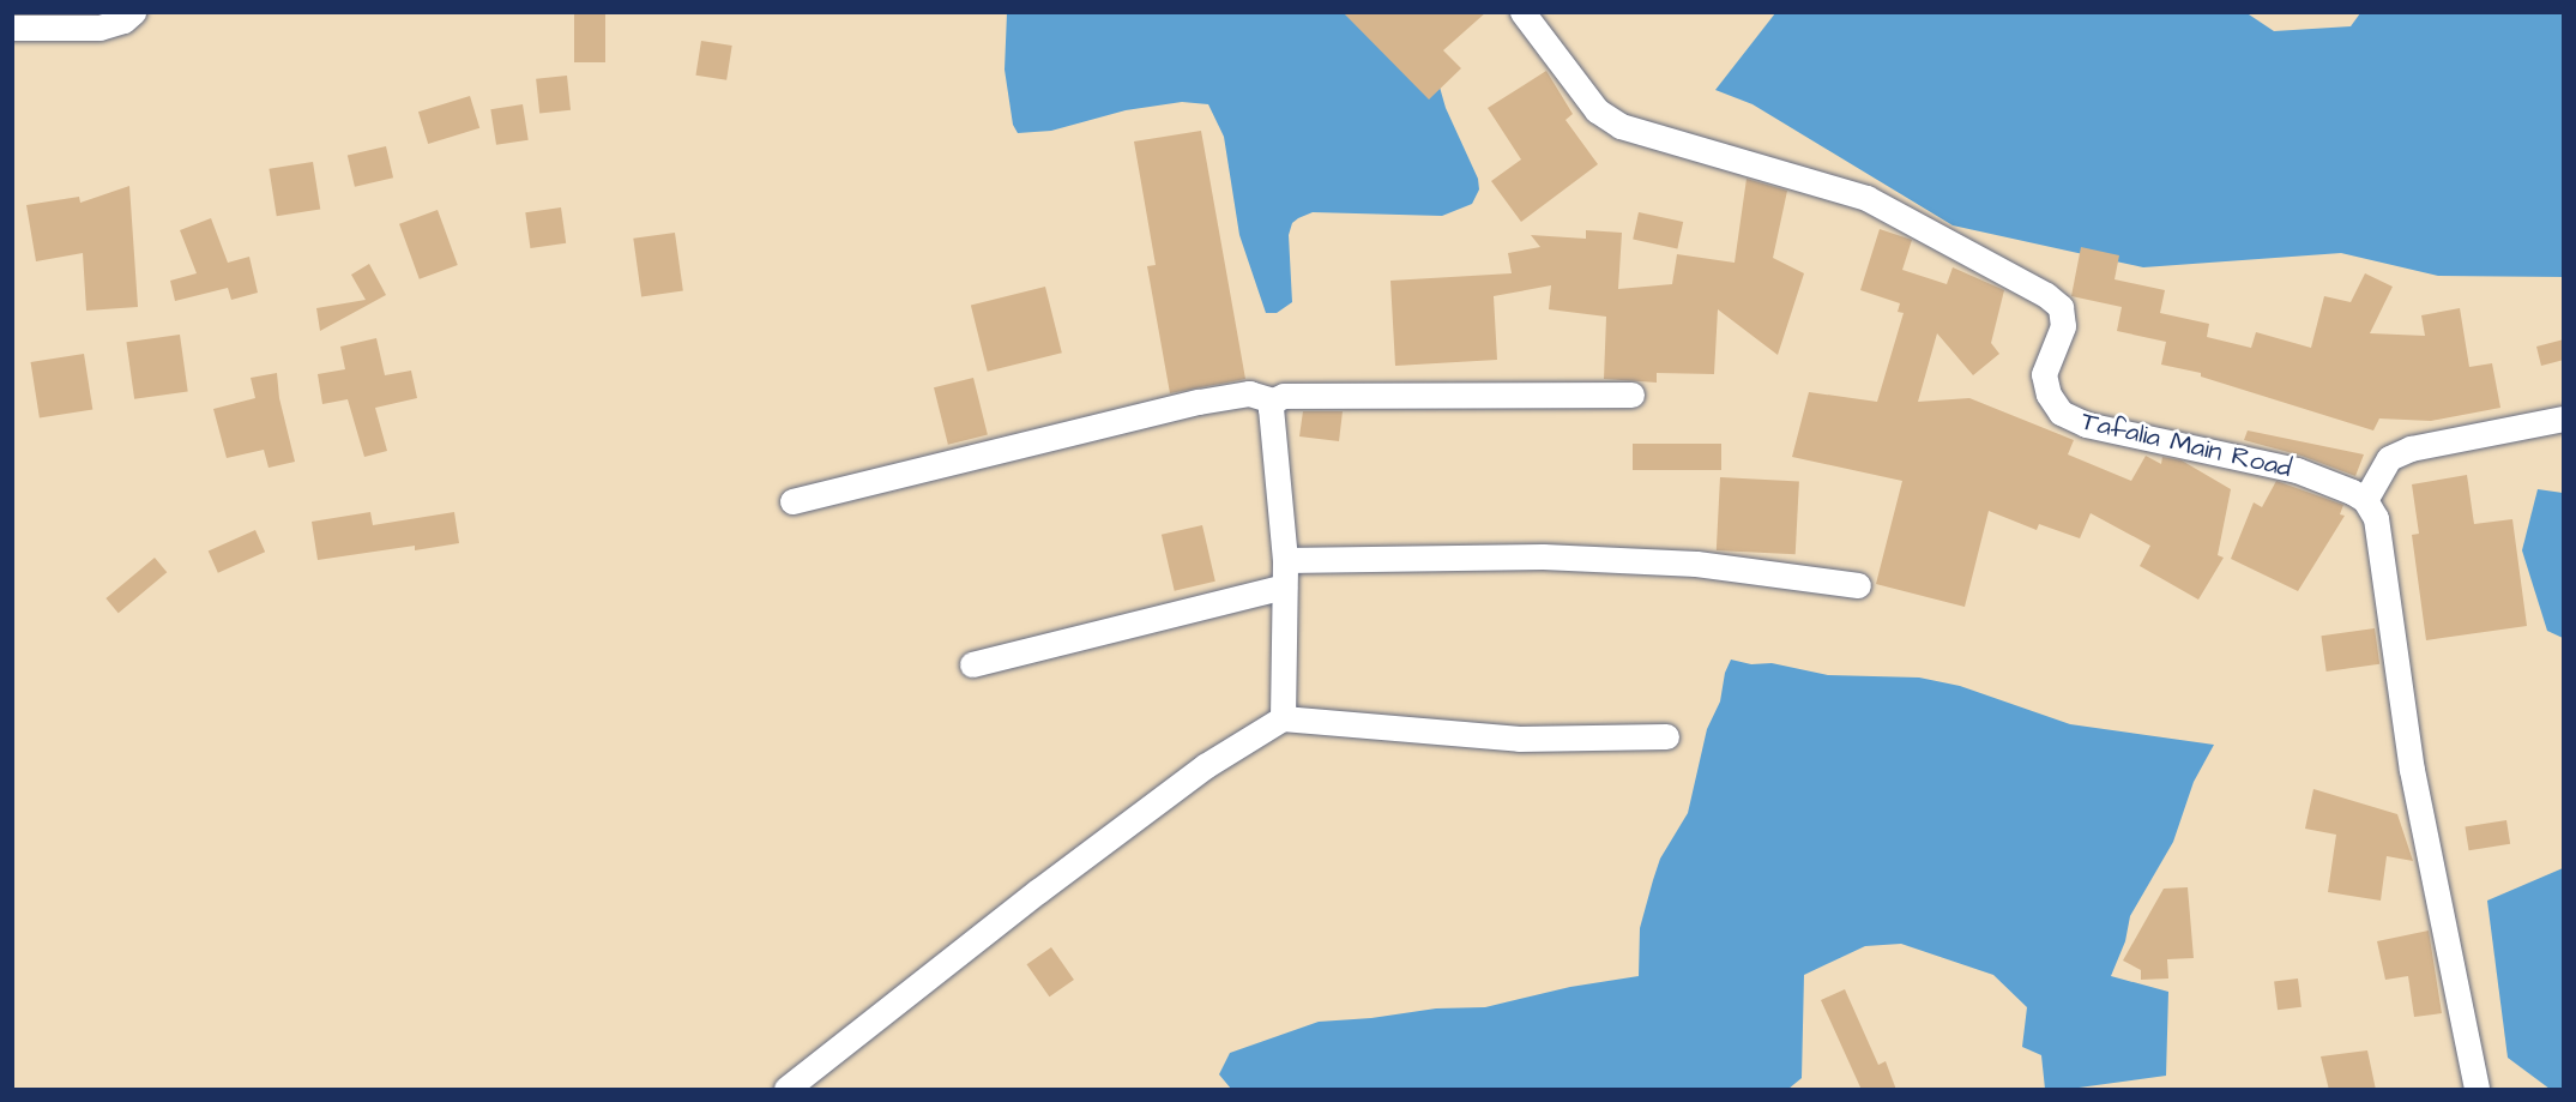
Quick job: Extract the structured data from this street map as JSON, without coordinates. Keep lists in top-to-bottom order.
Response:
{
  "streets": {
    "street": ["Tafalia Main Road"]
  }
}
